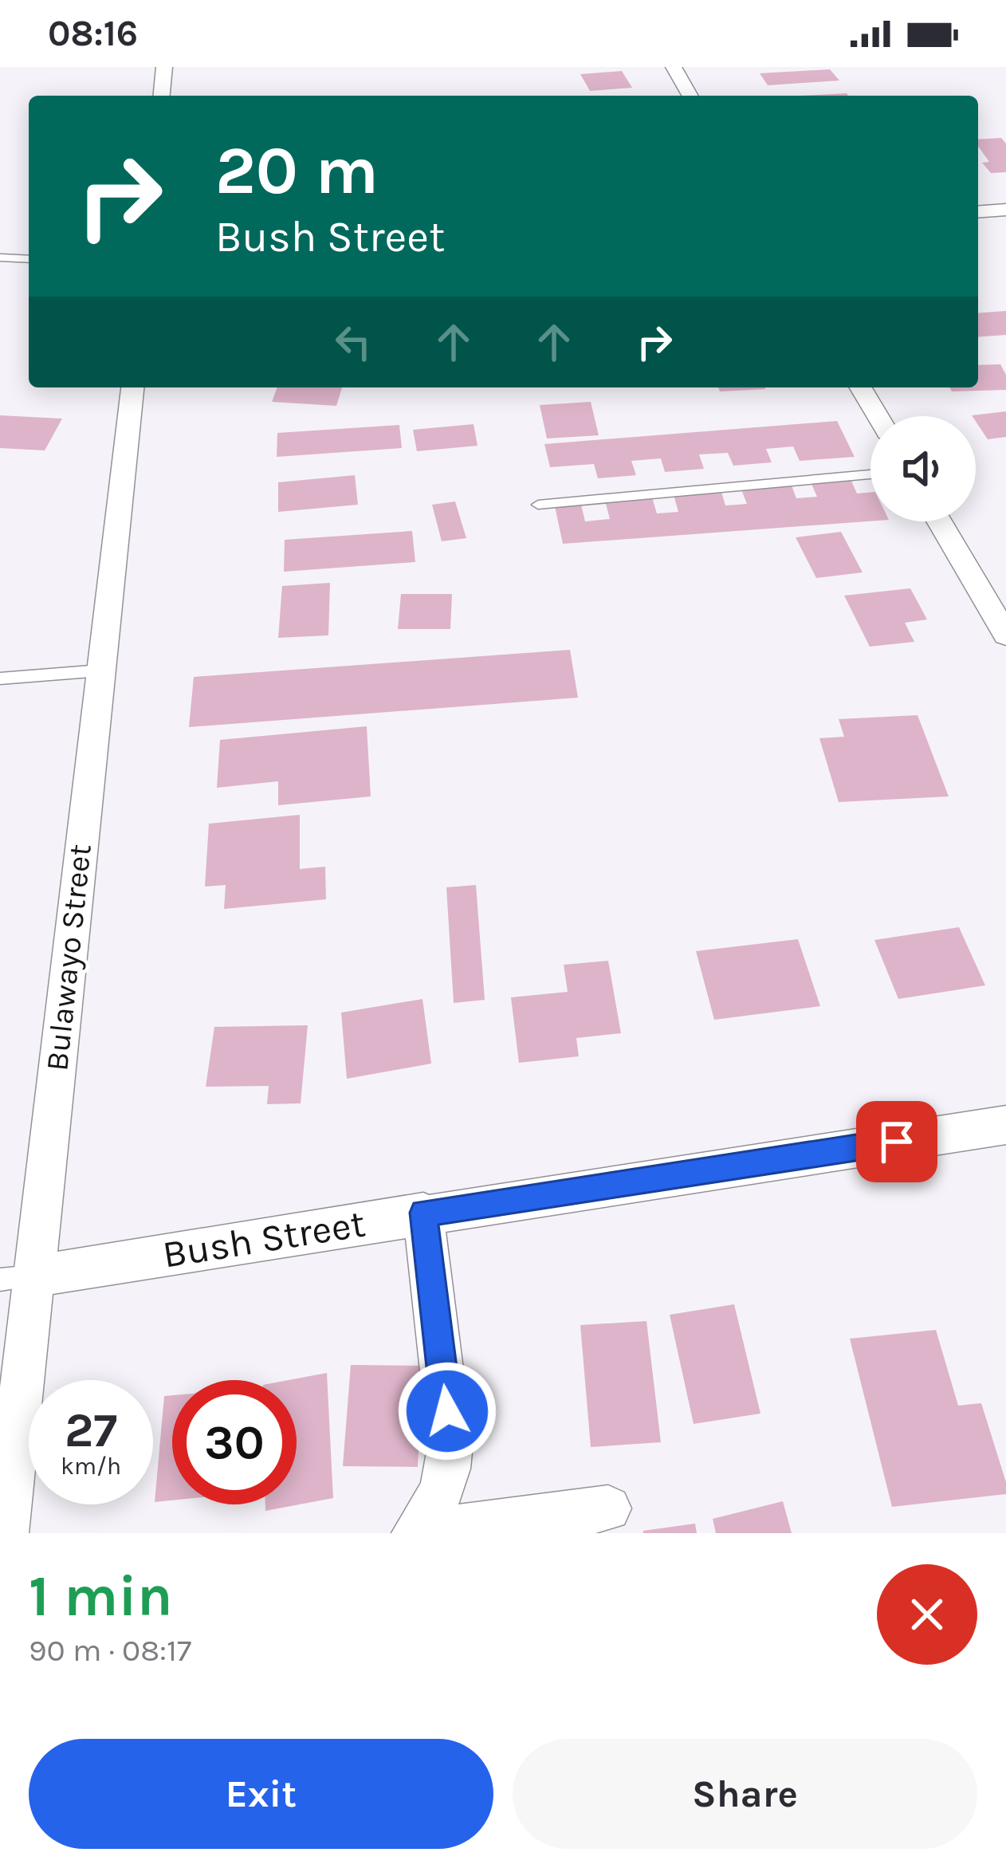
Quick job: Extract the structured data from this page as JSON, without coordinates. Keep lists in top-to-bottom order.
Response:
{
  "streets": {
    "street": ["Bulawayo Street", "Bush Street"]
  },
  "crossings": [
    ["Bulawayo Street", "Bush Street"]
  ],
  "page": {
    "status": "08:16",
    "turn": ["20 m", "Bush Street"],
    "speed": "27 km/h",
    "limit": "30",
    "heading": ["1 min", "90 m · 08:17"],
    "buttons": ["Exit", "Share"]
  }
}
